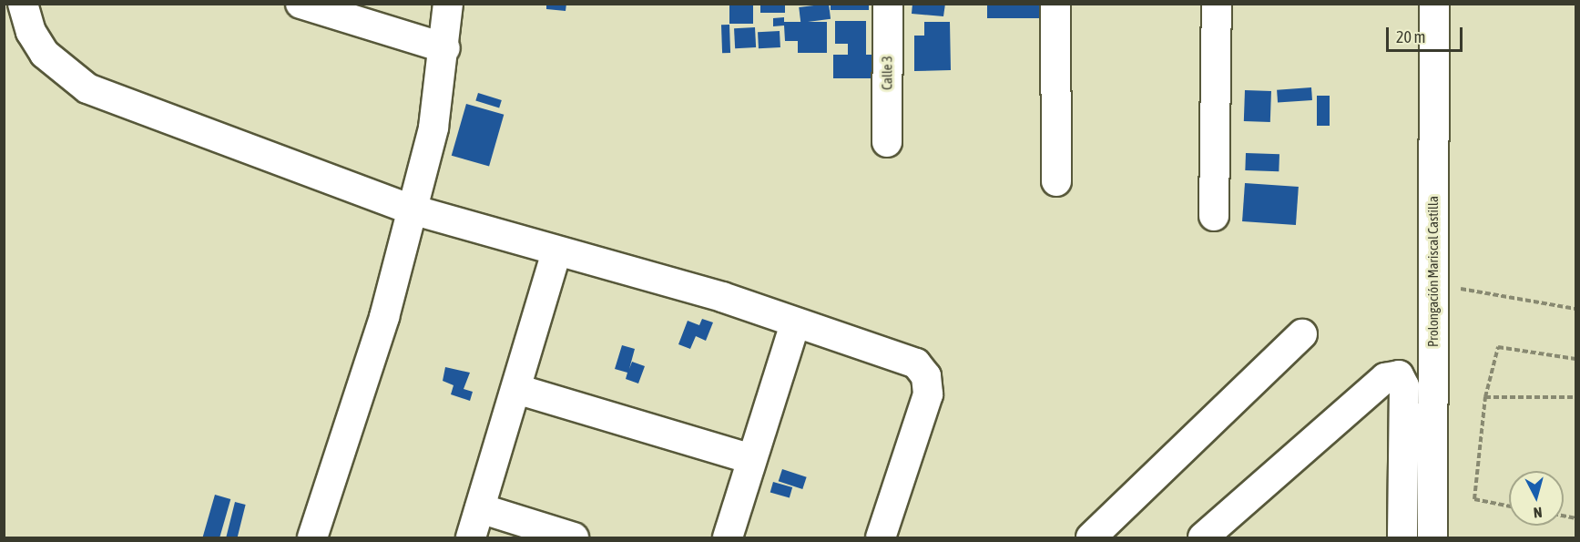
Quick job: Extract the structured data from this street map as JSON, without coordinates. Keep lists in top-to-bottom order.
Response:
{
  "streets": {
    "street": ["Calle 3", "Prolongación Mariscal Castilla"]
  },
  "scale_bar": "20 m",
  "north": "bottom"
}
